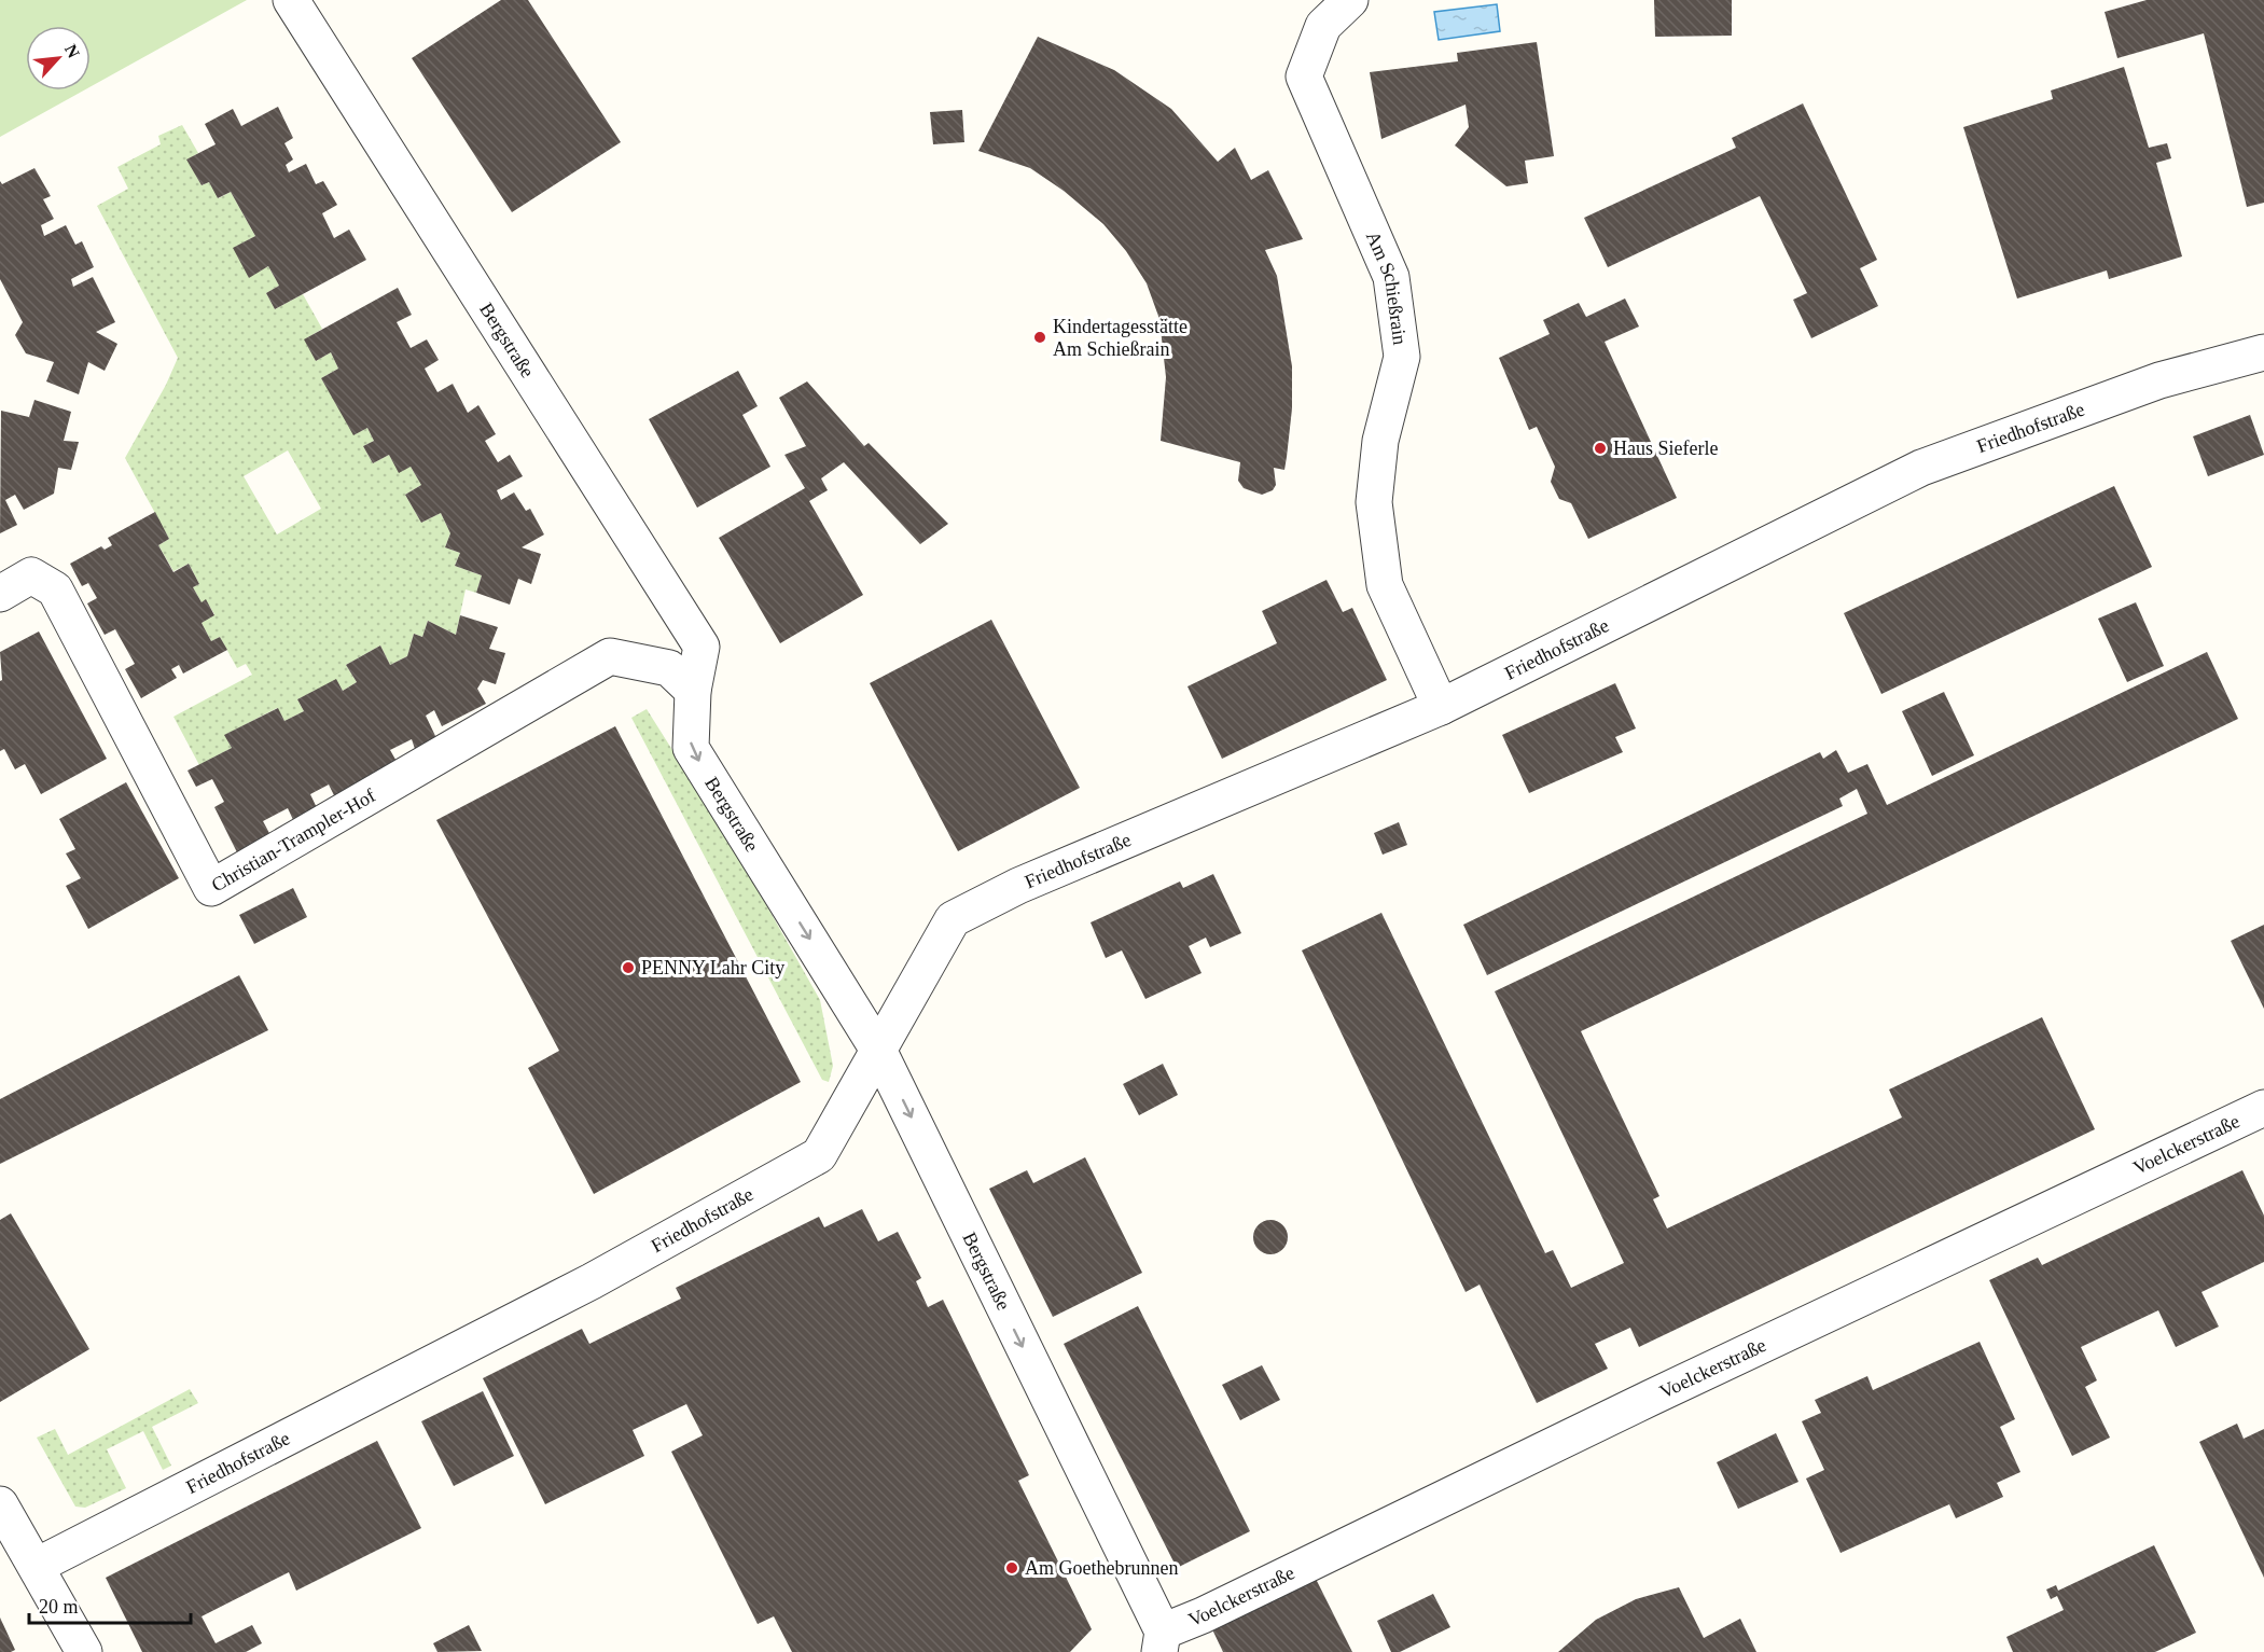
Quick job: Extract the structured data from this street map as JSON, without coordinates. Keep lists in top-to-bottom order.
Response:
{
  "streets": {
    "street": [
      "Am Schießrain",
      "Bergstraße",
      "Friedhofstraße",
      "Christian-Trampler-Hof",
      "Voelckerstraße"
    ]
  },
  "crossings": [
    ["Am Schießrain", "Friedhofstraße"],
    ["Bergstraße", "Friedhofstraße"],
    ["Bergstraße", "Christian-Trampler-Hof"],
    ["Bergstraße", "Voelckerstraße"]
  ],
  "one_way": ["Bergstraße"],
  "places": [
    "Kindertagesstätte Am Schießrain",
    "Haus Sieferle",
    "PENNY Lahr City",
    "Am Goethebrunnen"
  ],
  "scale_bar": "20 m",
  "north": "top right"
}
